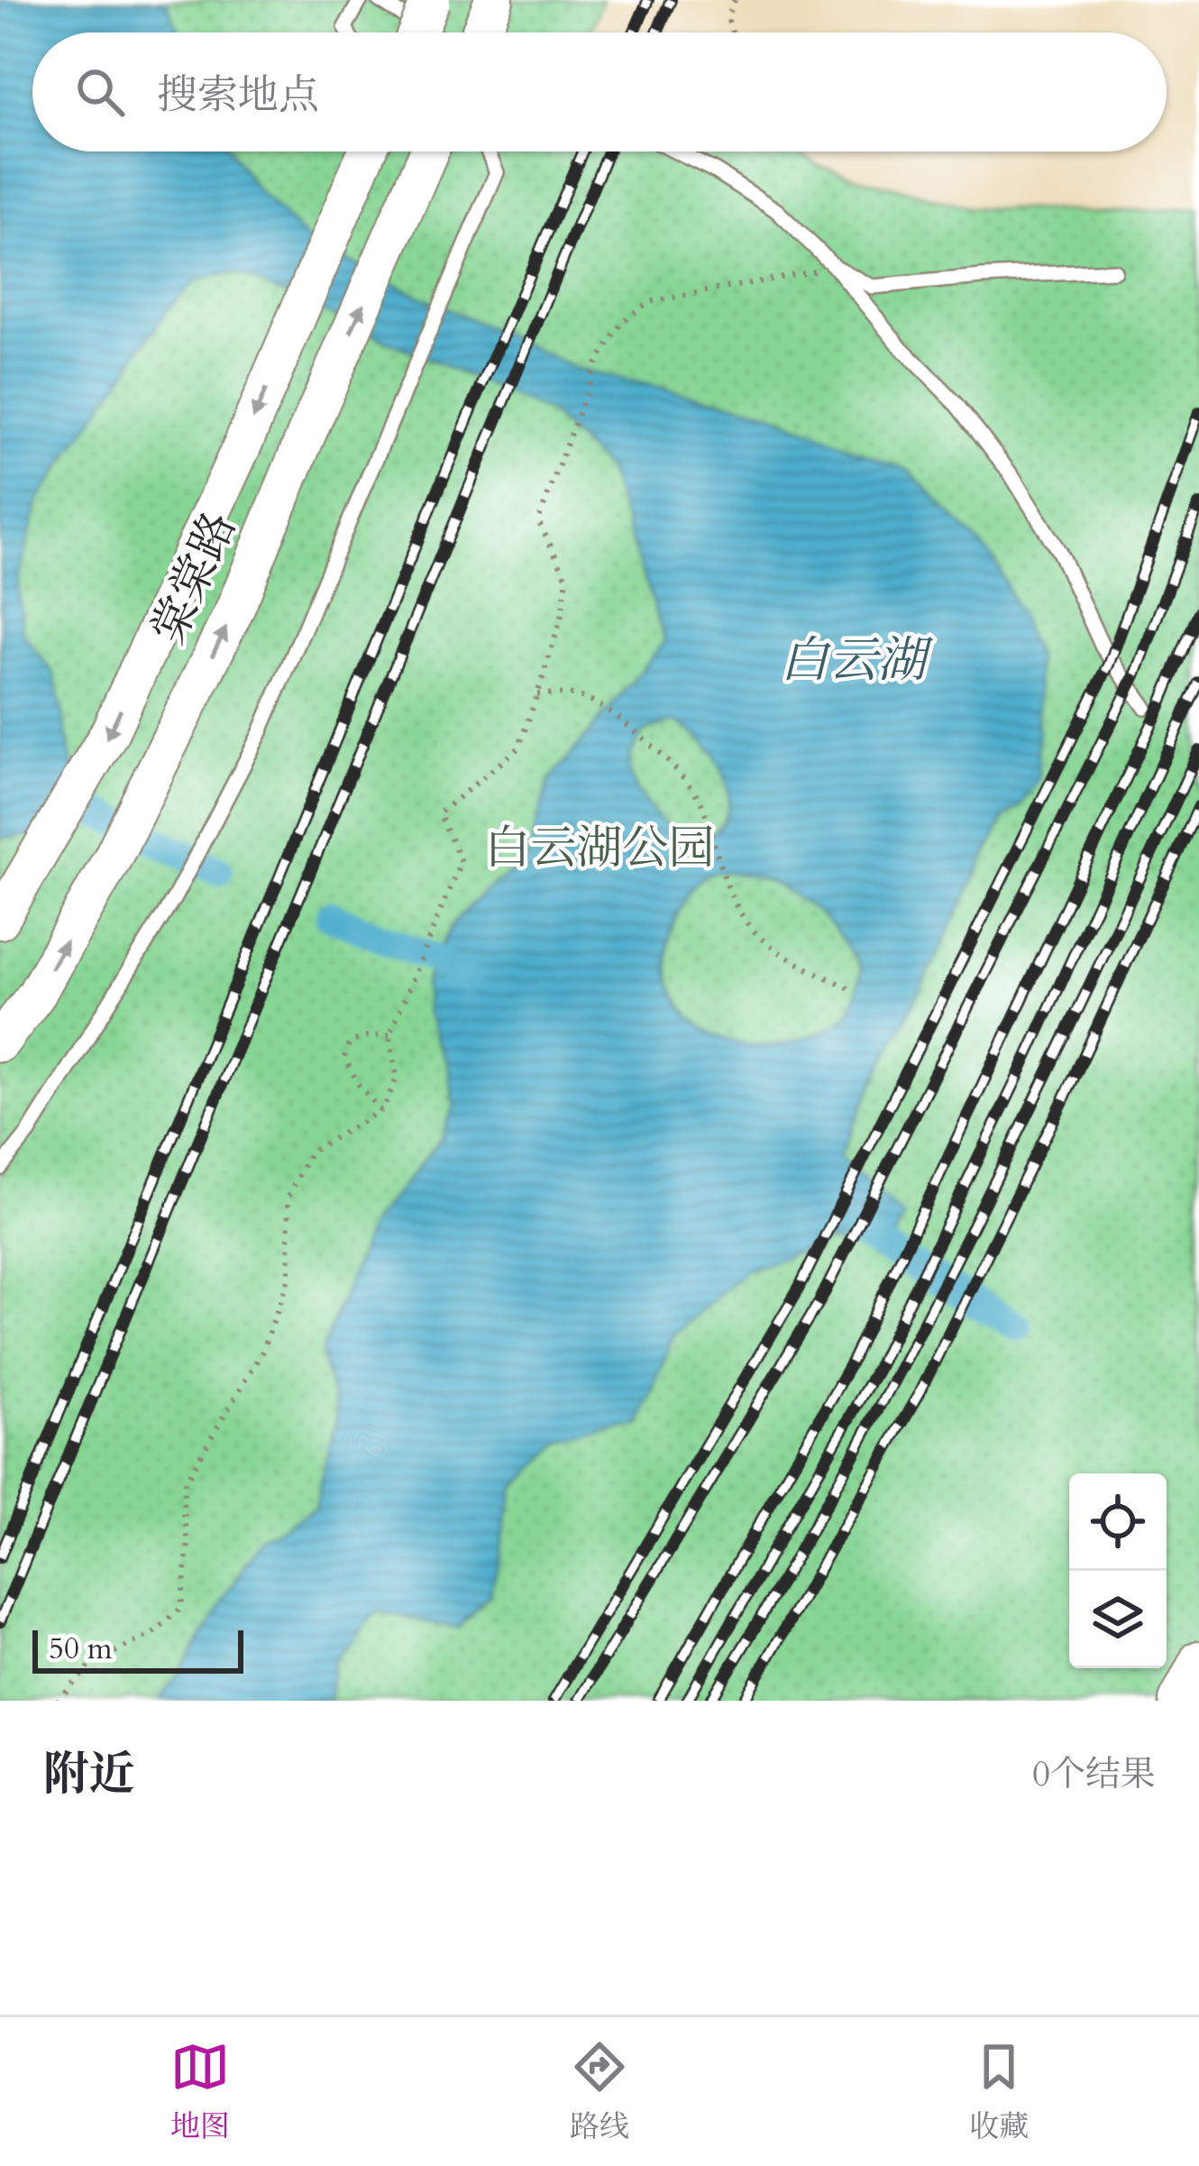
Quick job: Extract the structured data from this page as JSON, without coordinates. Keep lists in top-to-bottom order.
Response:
{
  "streets": {
    "street": ["棠棠路"]
  },
  "water": ["白云湖"],
  "parks": ["白云湖公园"],
  "scale_bar": "50 m",
  "page": {
    "search": "搜索地点",
    "scale": "50 m",
    "heading": ["附近", "0个结果"],
    "nav": ["地图", "路线", "收藏"]
  }
}
